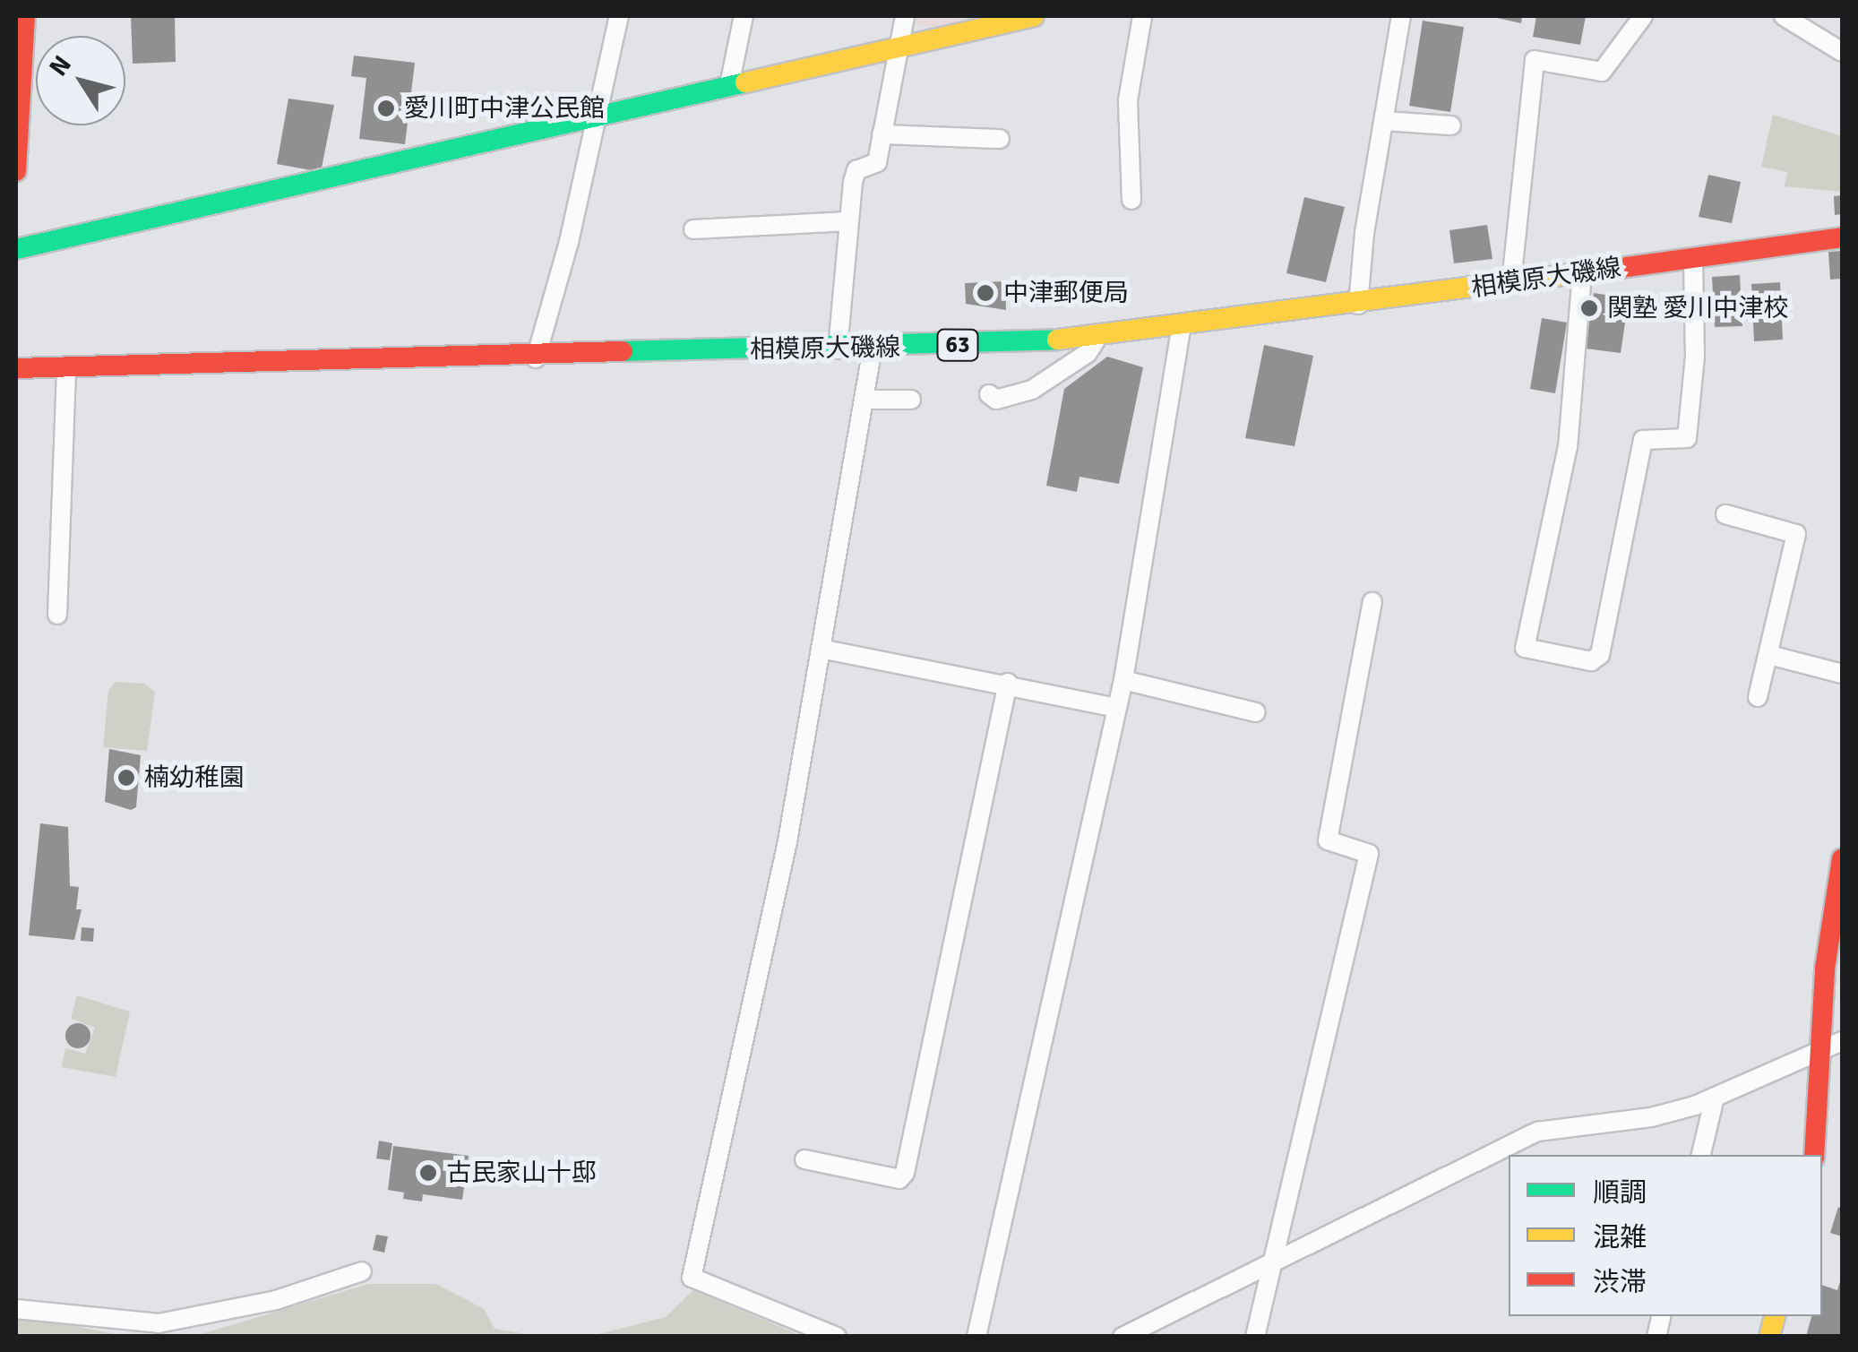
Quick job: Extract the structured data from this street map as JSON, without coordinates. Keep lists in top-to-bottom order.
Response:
{
  "streets": {
    "main road": ["相模原大磯線", "63"]
  },
  "places": [
    "愛川町中津公民館",
    "中津郵便局",
    "関塾 愛川中津校",
    "楠幼稚園",
    "古民家山十邸"
  ],
  "legend": ["順調", "混雑", "渋滞"],
  "north": "top left"
}
